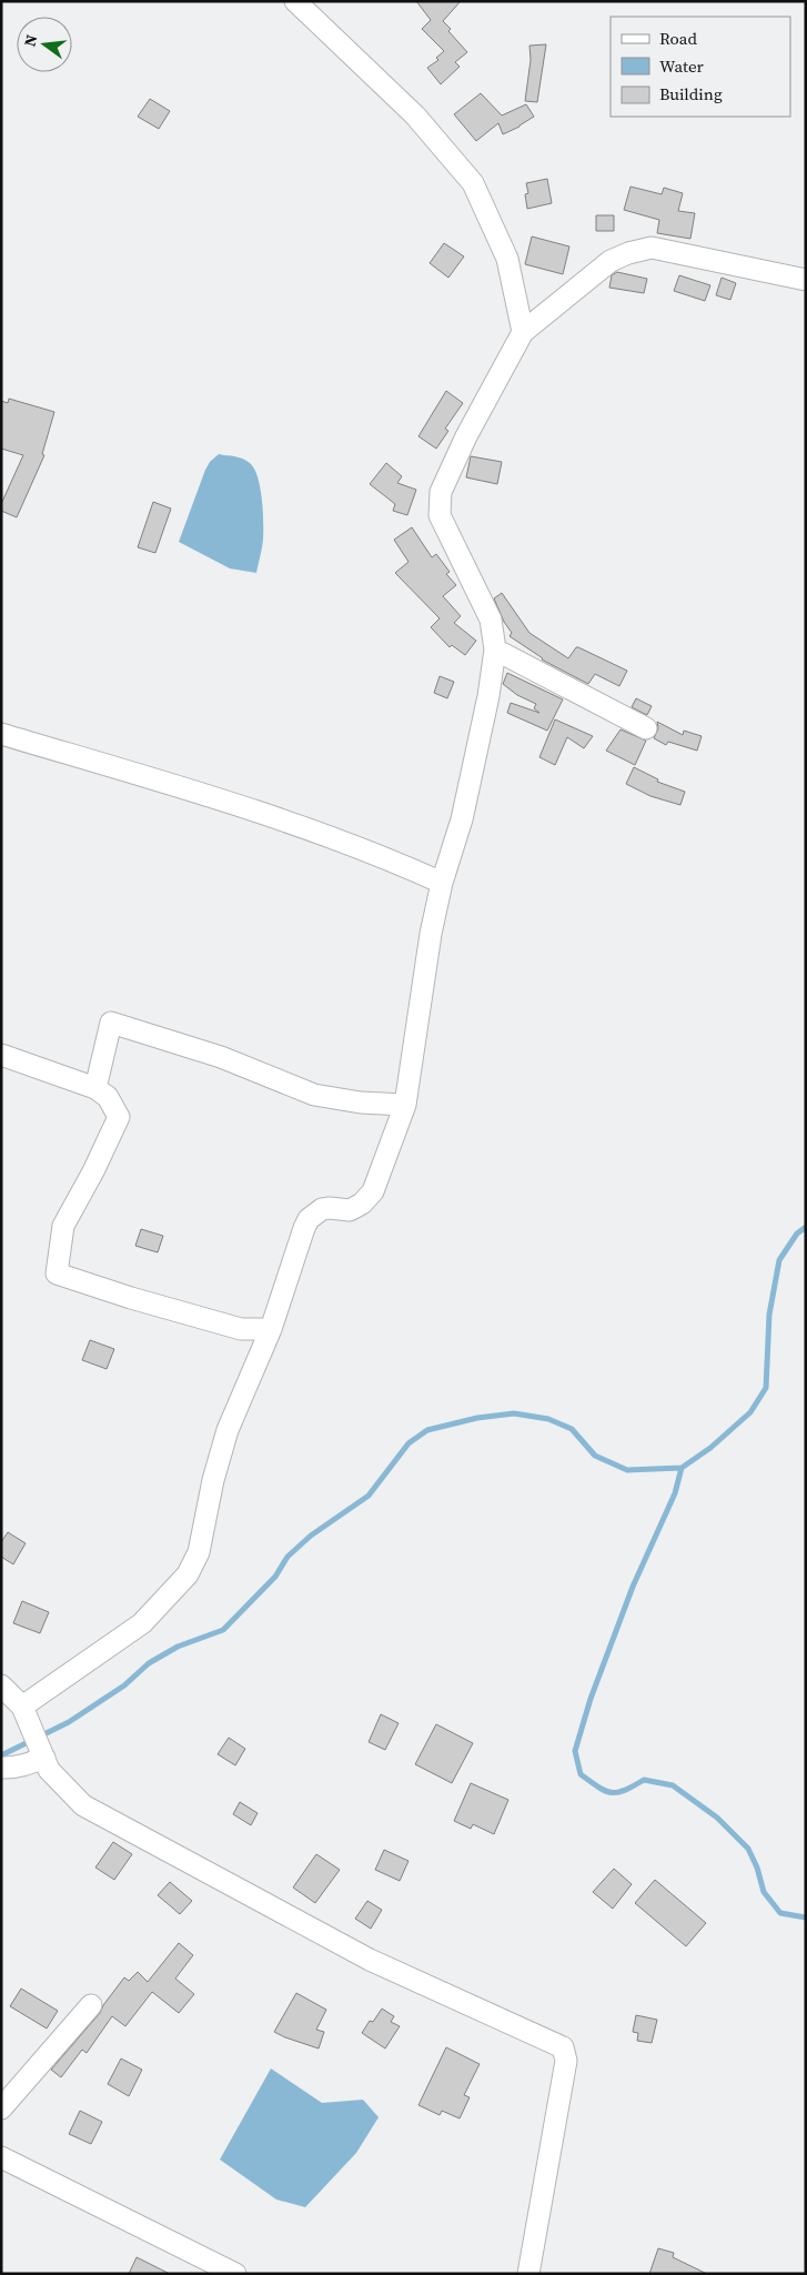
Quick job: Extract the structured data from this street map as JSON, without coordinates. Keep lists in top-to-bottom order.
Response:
{
  "legend": ["Road", "Water", "Building"],
  "north": "left"
}
